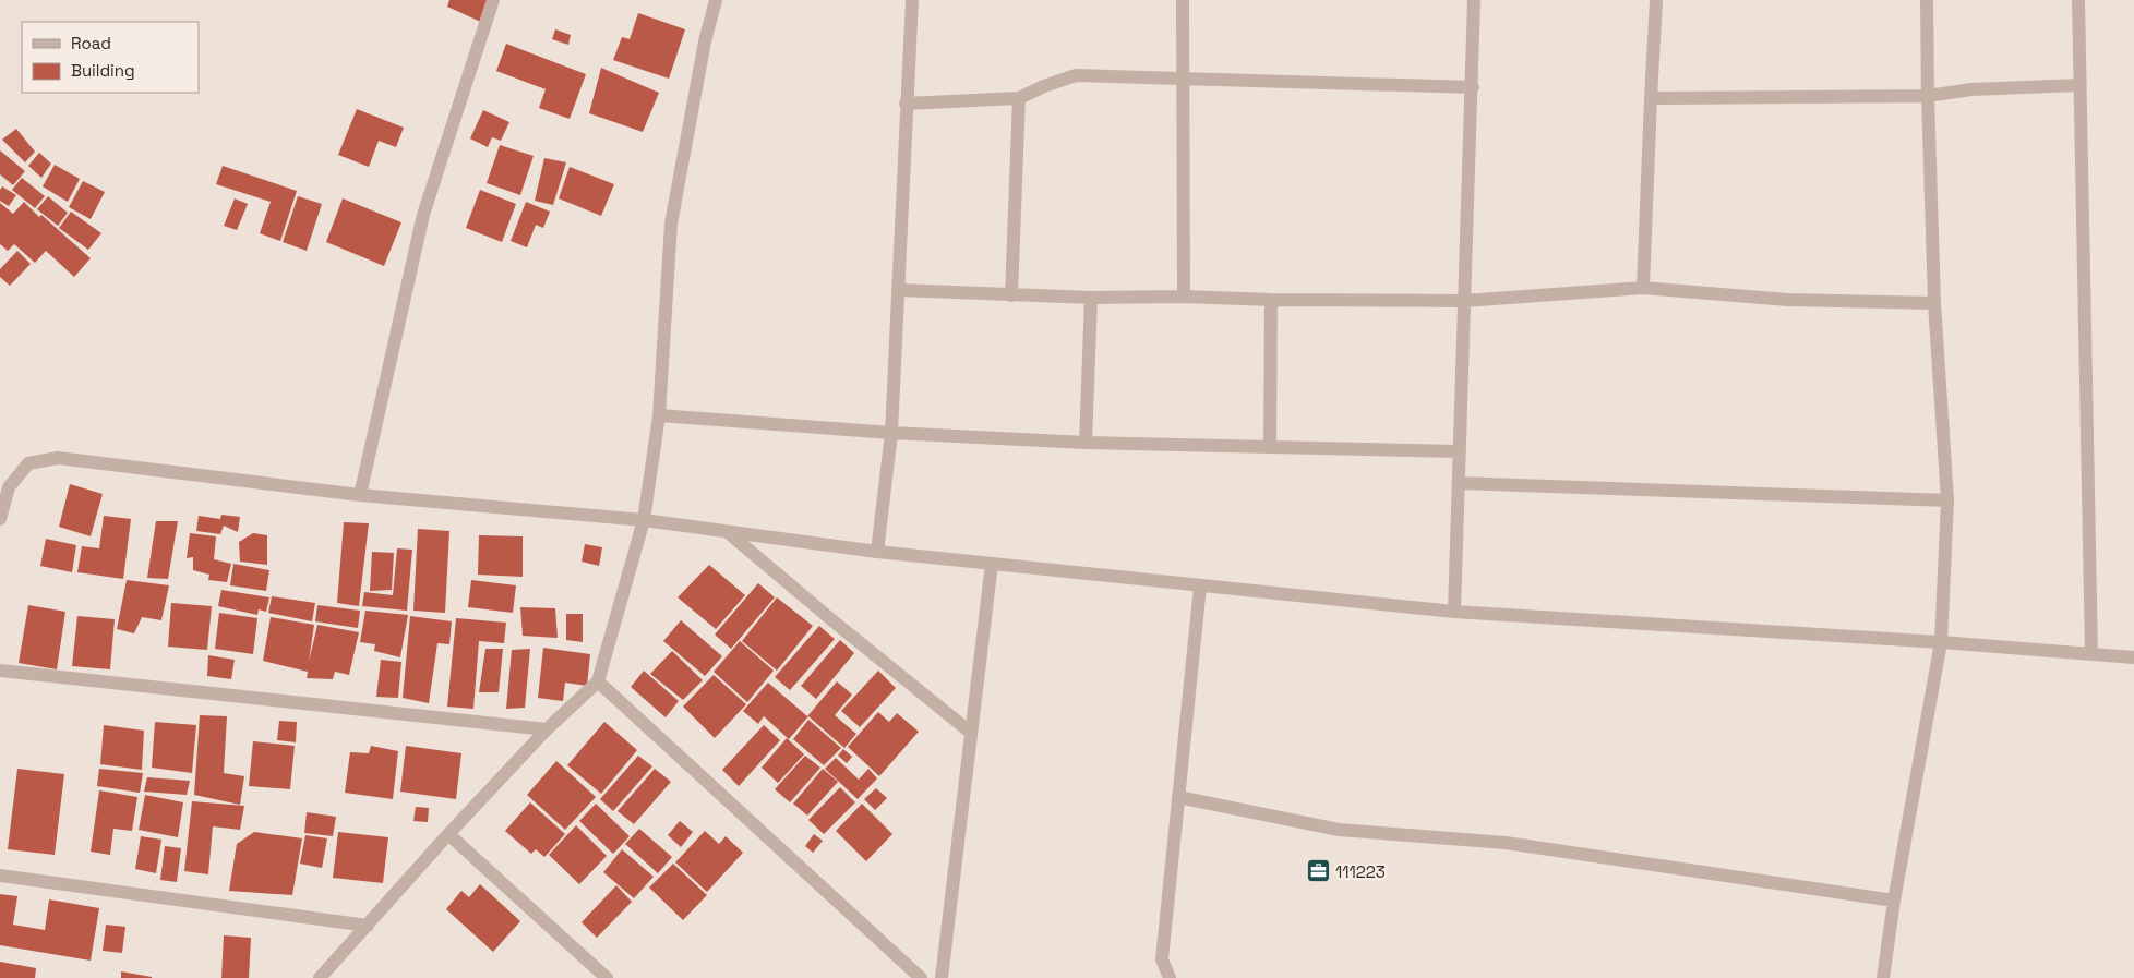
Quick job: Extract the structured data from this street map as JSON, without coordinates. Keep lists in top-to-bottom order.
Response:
{
  "places": {
    "office": ["111223"]
  },
  "legend": ["Road", "Building"]
}
